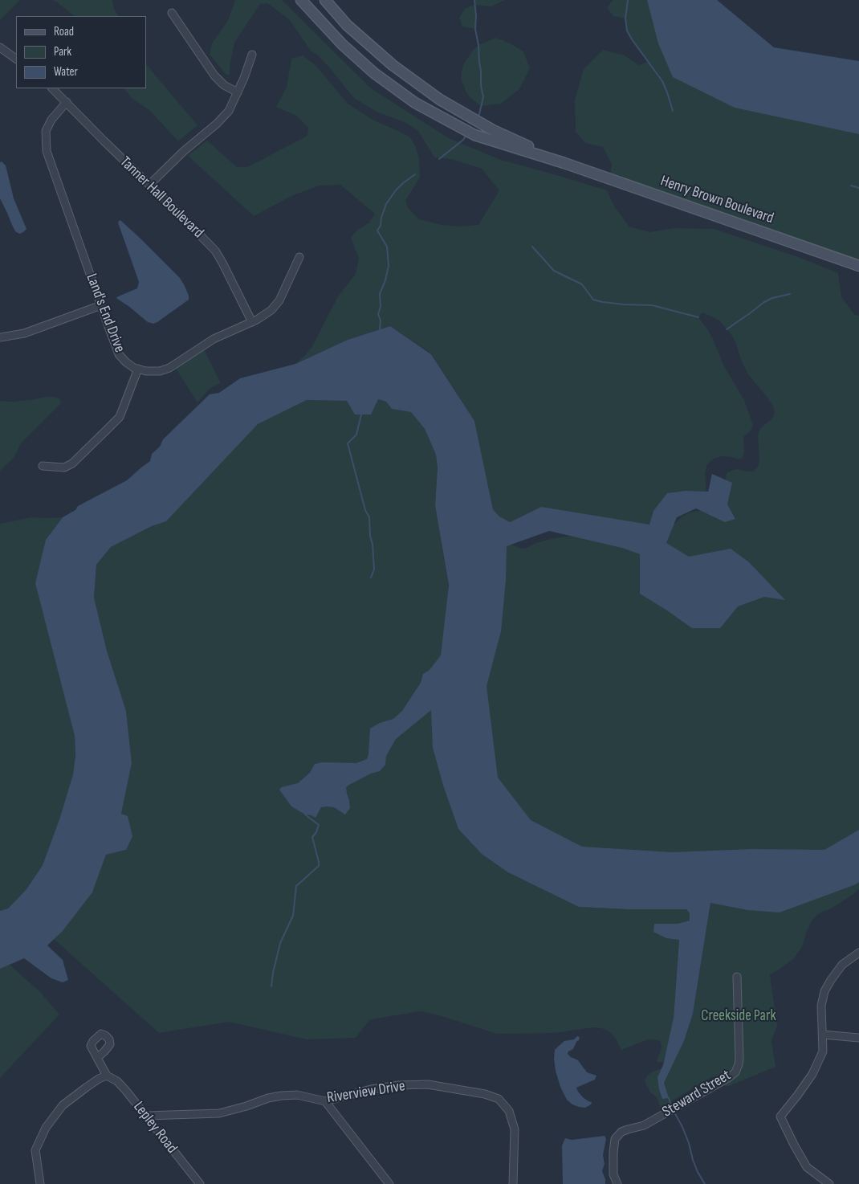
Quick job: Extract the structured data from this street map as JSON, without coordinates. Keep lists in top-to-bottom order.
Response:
{
  "streets": {
    "main road": ["Henry Brown Boulevard"],
    "street": [
      "Tanner Hall Boulevard",
      "Land's End Drive",
      "Riverview Drive",
      "Steward Street",
      "Lepley Road"
    ]
  },
  "crossings": [
    ["Tanner Hall Boulevard", "Land's End Drive"],
    ["Riverview Drive", "Lepley Road"]
  ],
  "parks": ["Creekside Park"],
  "legend": ["Road", "Park", "Water"]
}
